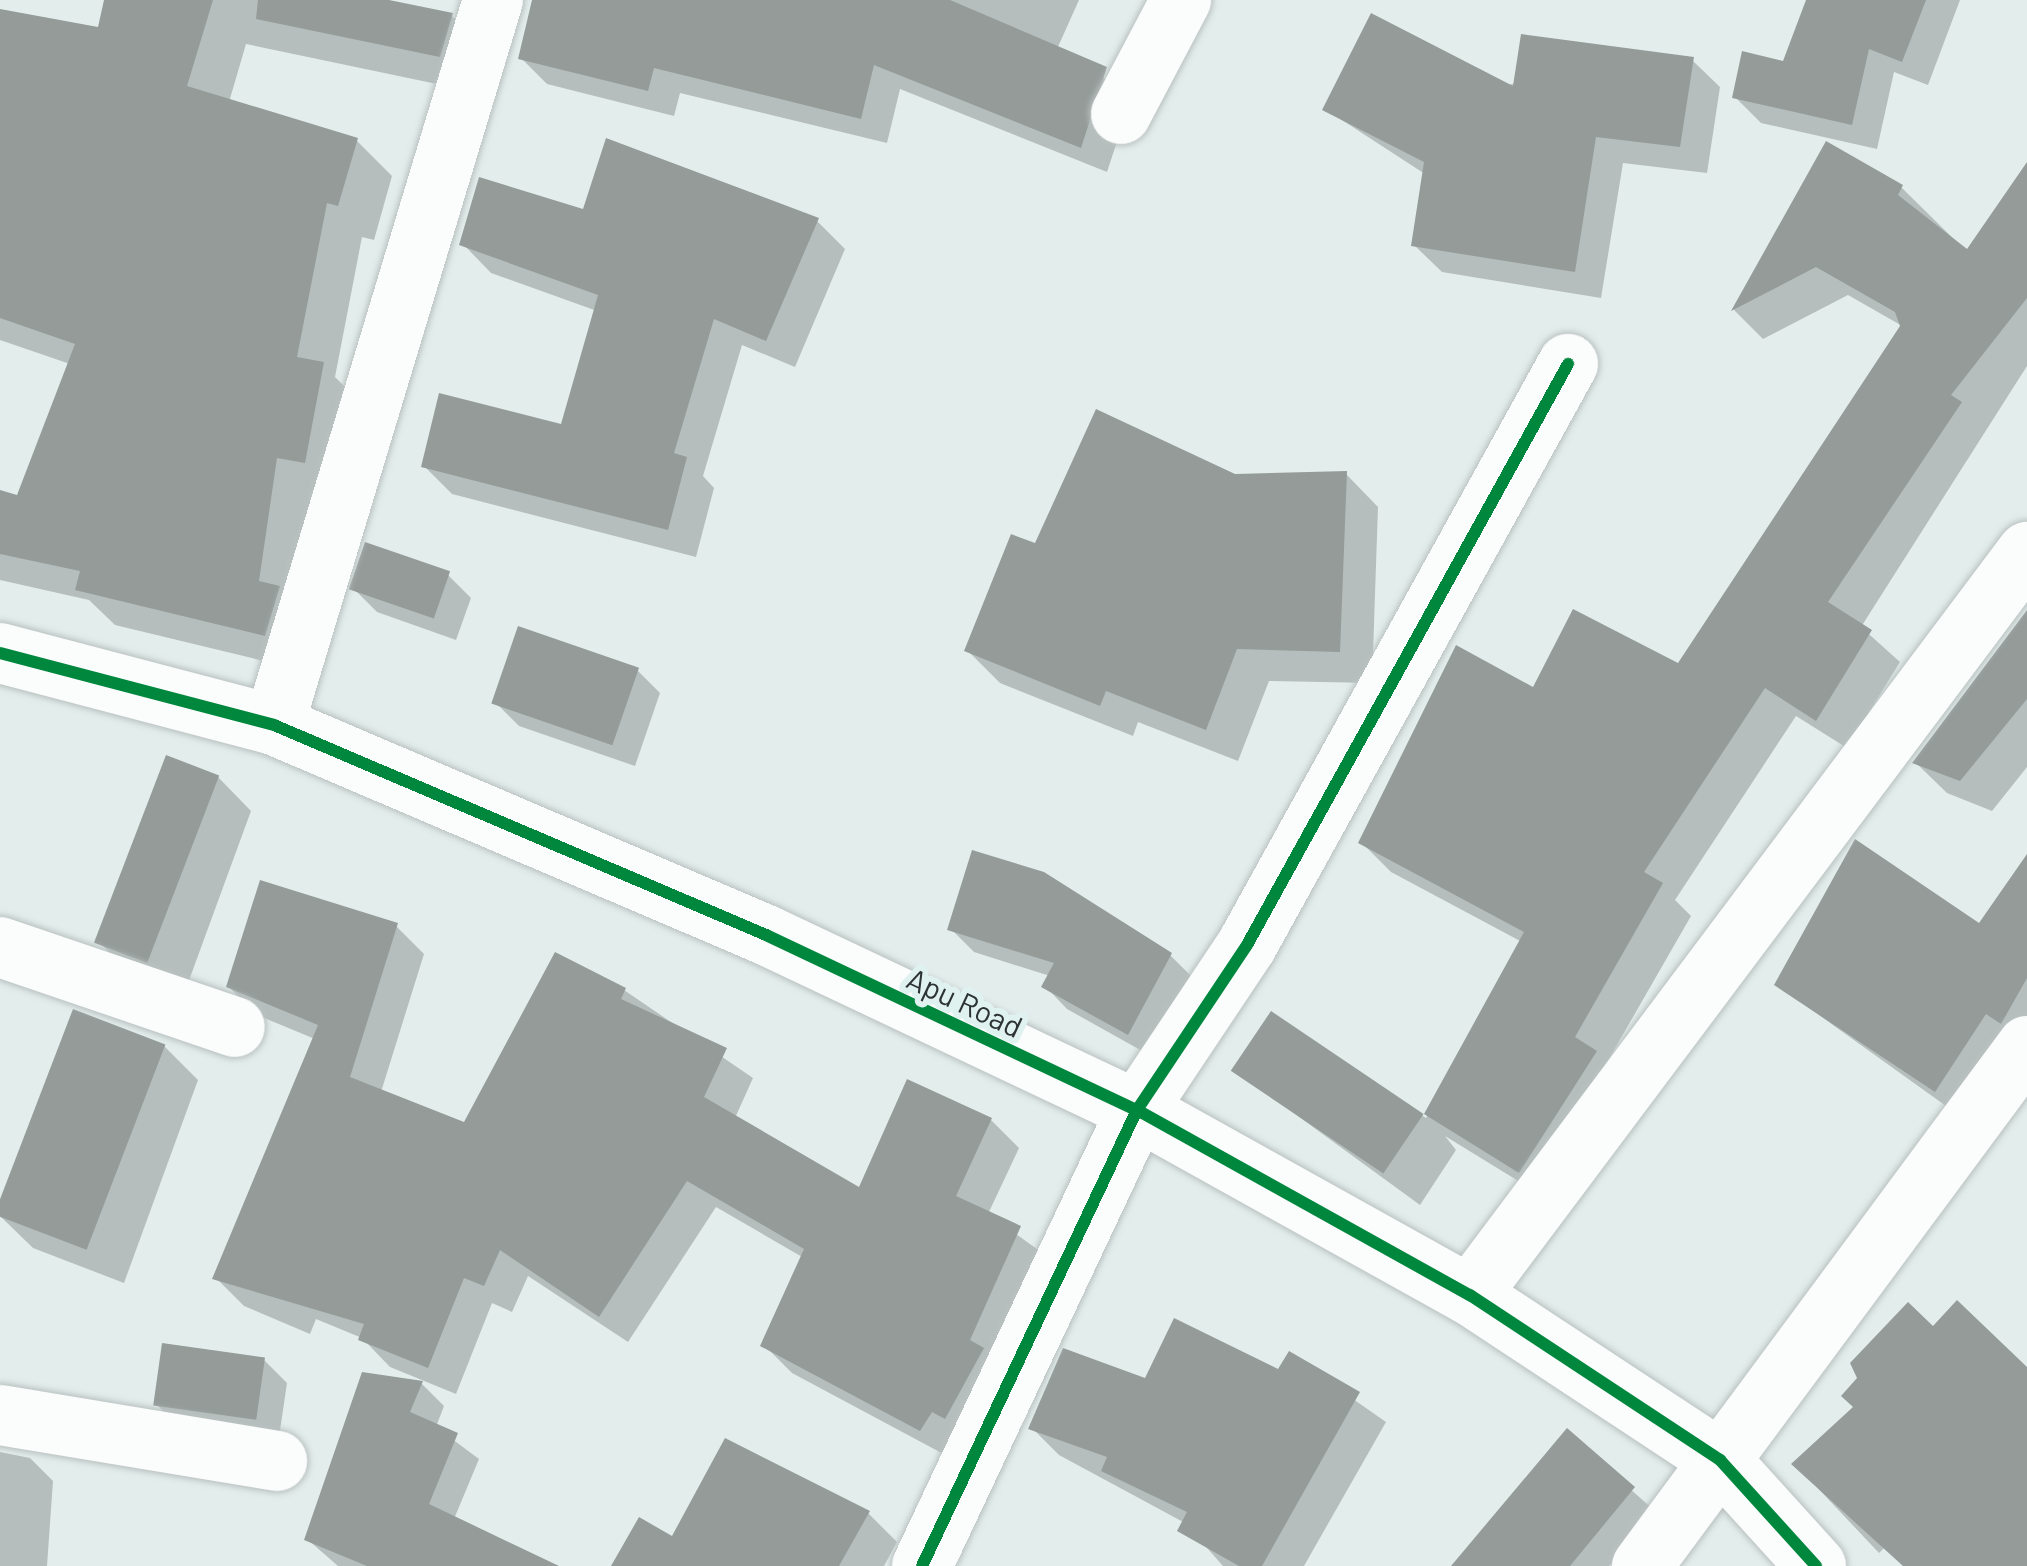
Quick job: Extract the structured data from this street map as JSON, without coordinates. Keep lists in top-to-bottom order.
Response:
{
  "streets": {
    "street": ["Apu Road"]
  }
}
